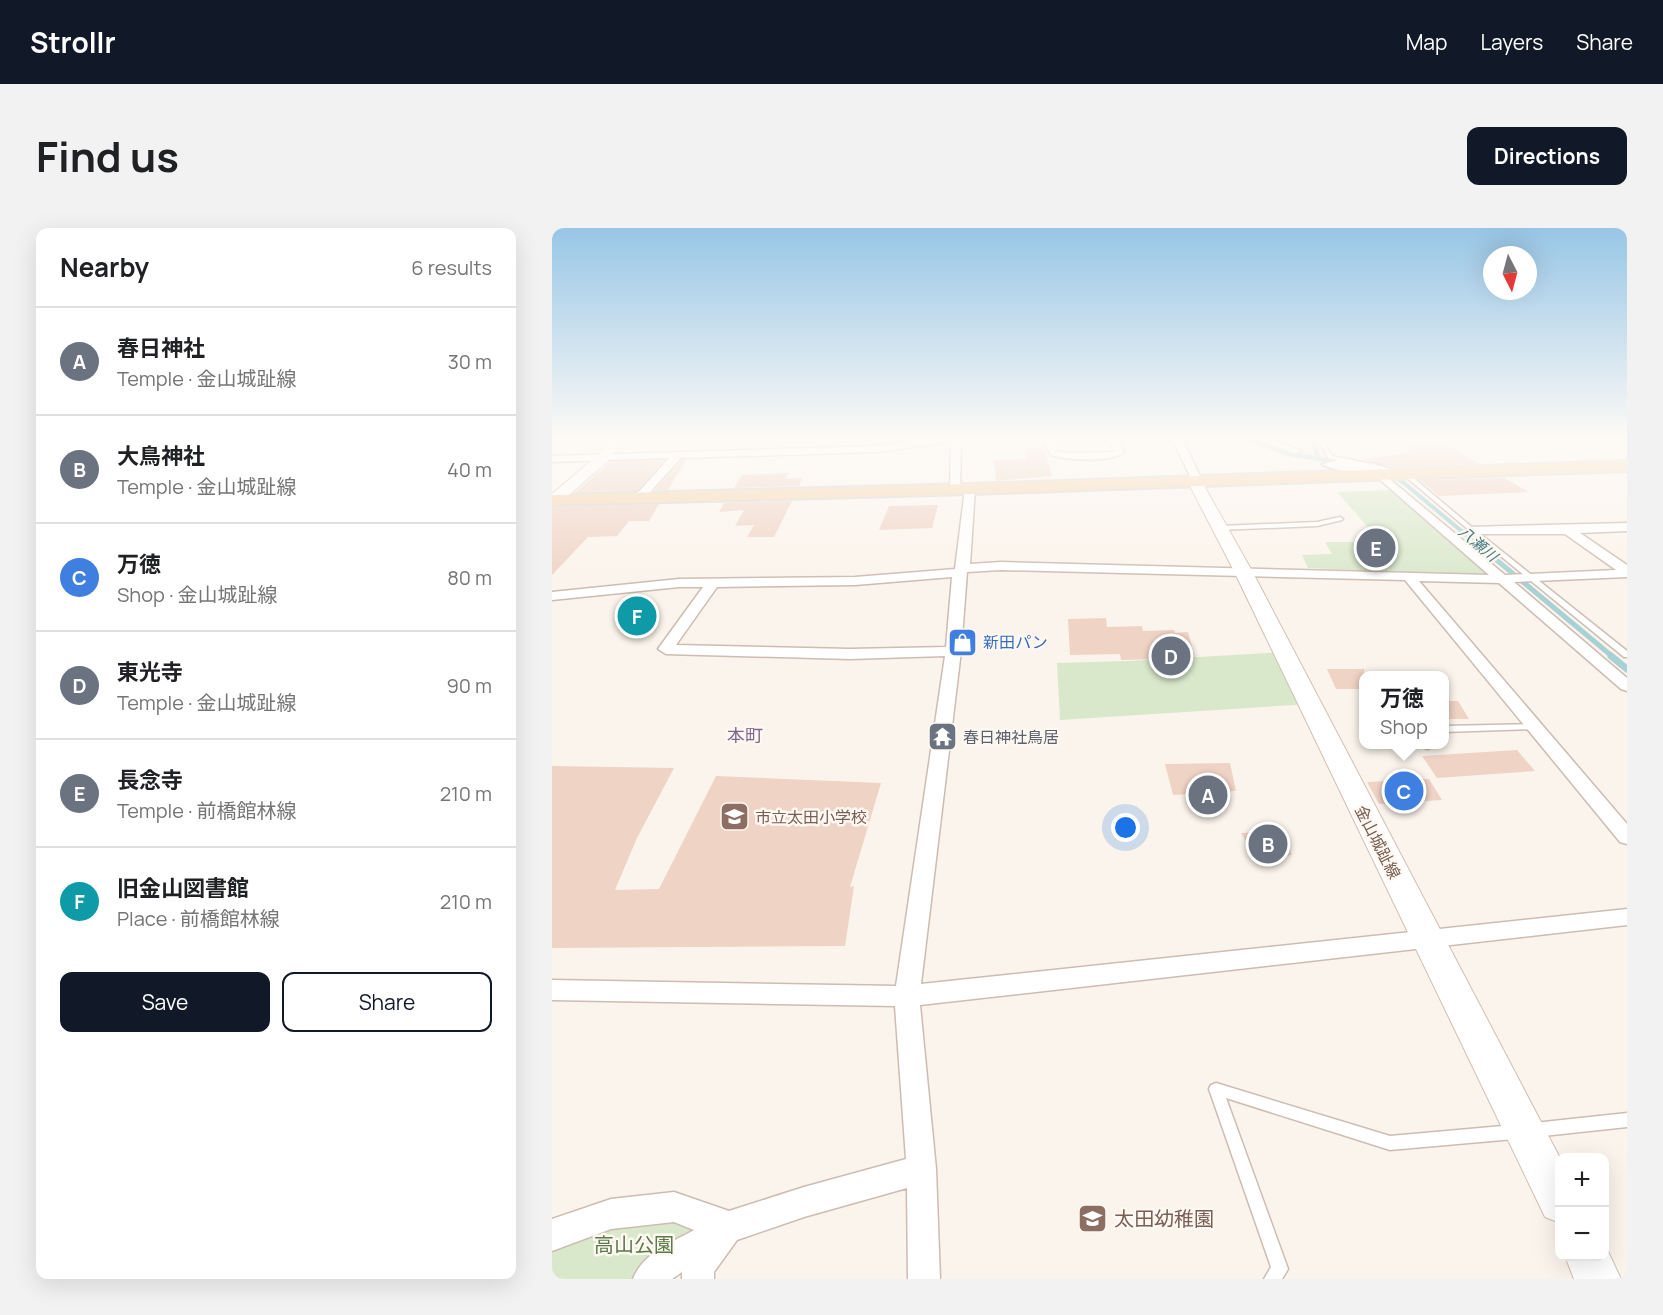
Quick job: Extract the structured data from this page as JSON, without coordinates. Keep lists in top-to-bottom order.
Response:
{
  "streets": {
    "main road": ["金山城趾線"]
  },
  "districts": ["本町"],
  "water": ["八瀬川"],
  "parks": ["高山公園"],
  "places": {
    "shop": ["新田パン"],
    "temple": ["春日神社鳥居"],
    "school or university": ["市立太田小学校", "太田幼稚園"]
  },
  "north": "bottom",
  "page": {
    "header": "Strollr",
    "nav": ["Map", "Layers", "Share"],
    "title": "Find us",
    "buttons": [
      "Directions",
      ["Save", "Share"]
    ],
    "heading": ["Nearby", "6 results"],
    "list": [
      {
        "mark": "A",
        "name": "春日神社",
        "note": "Temple · 金山城趾線",
        "value": "30 m"
      },
      {
        "mark": "B",
        "name": "大鳥神社",
        "note": "Temple · 金山城趾線",
        "value": "40 m"
      },
      {
        "mark": "C",
        "name": "万徳",
        "note": "Shop · 金山城趾線",
        "value": "80 m"
      },
      {
        "mark": "D",
        "name": "東光寺",
        "note": "Temple · 金山城趾線",
        "value": "90 m"
      },
      {
        "mark": "E",
        "name": "長念寺",
        "note": "Temple · 前橋館林線",
        "value": "210 m"
      },
      {
        "mark": "F",
        "name": "旧金山図書館",
        "note": "Place · 前橋館林線",
        "value": "210 m"
      }
    ],
    "pins": [
      "E",
      "F",
      "D",
      "C",
      "A",
      "B"
    ],
    "popup": ["万徳", "Shop"],
    "map_buttons": ["+", "−"]
  }
}
